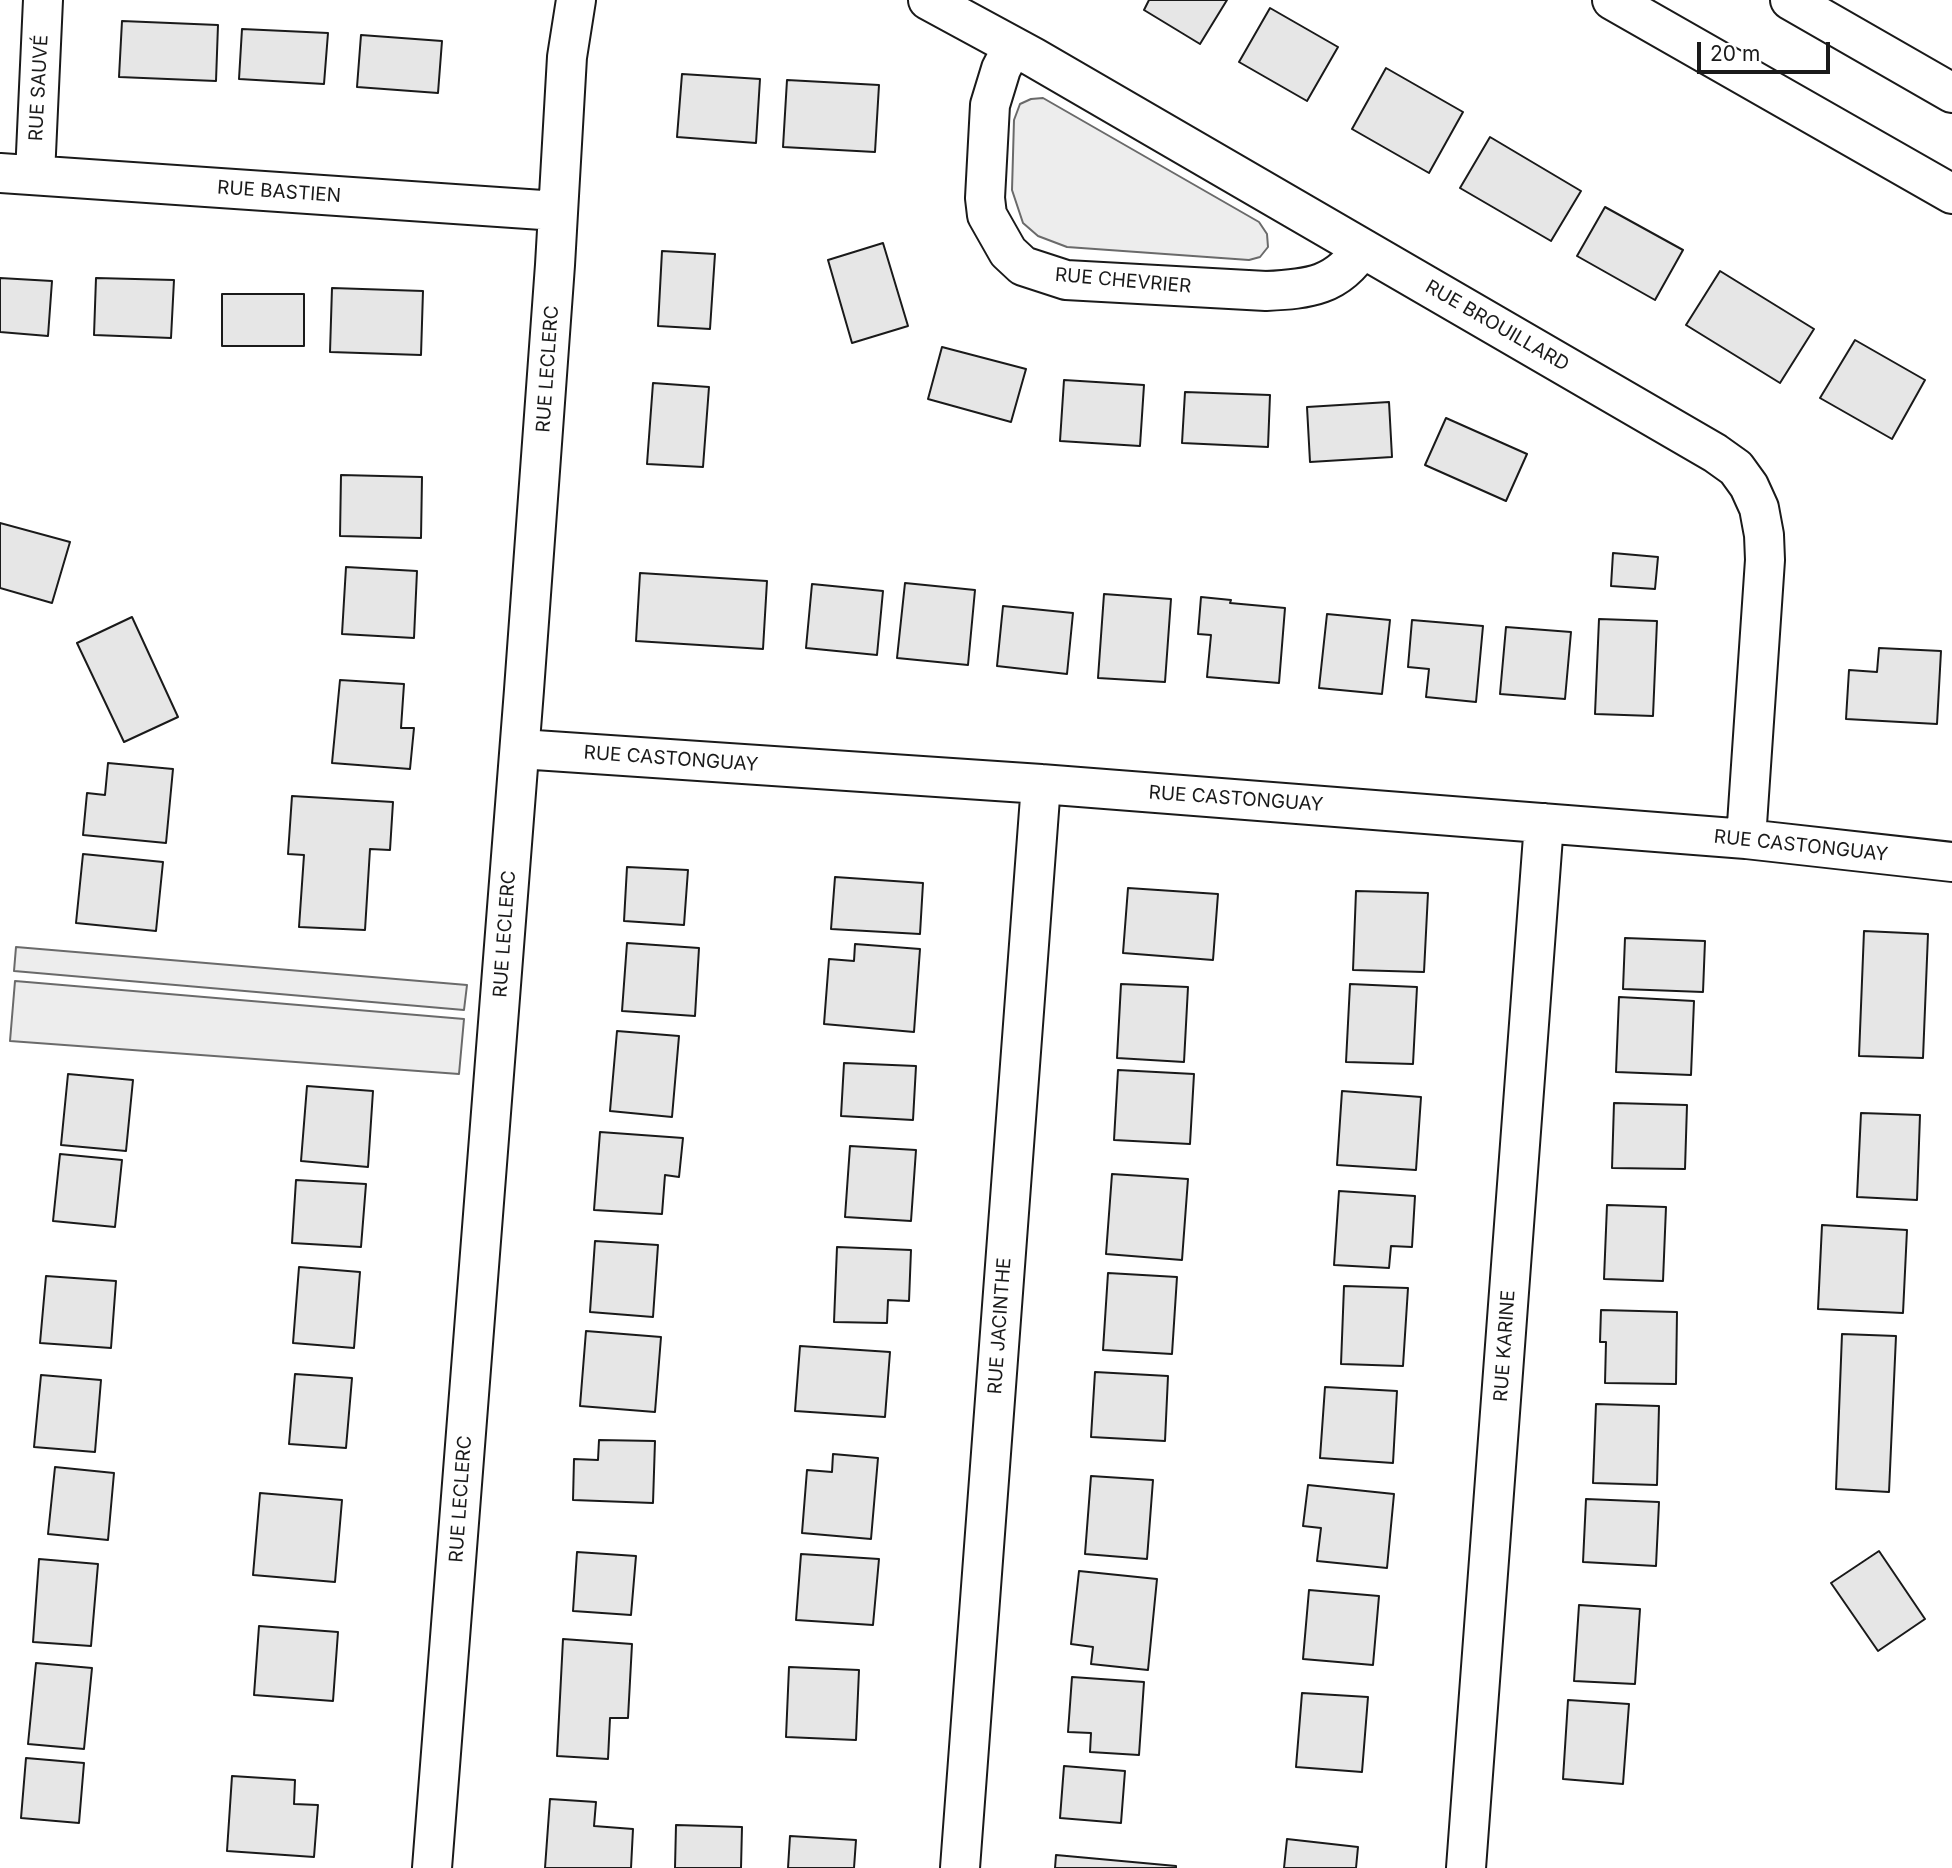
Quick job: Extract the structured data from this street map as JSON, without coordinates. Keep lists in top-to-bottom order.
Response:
{
  "streets": {
    "street": [
      "RUE SAUVÉ",
      "RUE BASTIEN",
      "RUE CHEVRIER",
      "RUE BROUILLARD",
      "RUE LECLERC",
      "RUE CASTONGUAY",
      "RUE JACINTHE",
      "RUE KARINE"
    ]
  },
  "crossings": [
    ["RUE SAUVÉ", "RUE BASTIEN"],
    ["RUE BASTIEN", "RUE LECLERC"],
    ["RUE CHEVRIER", "RUE BROUILLARD"],
    ["RUE BROUILLARD", "RUE CASTONGUAY"],
    ["RUE LECLERC", "RUE CASTONGUAY"],
    ["RUE CASTONGUAY", "RUE JACINTHE"],
    ["RUE CASTONGUAY", "RUE KARINE"]
  ],
  "scale_bar": "20 m"
}
